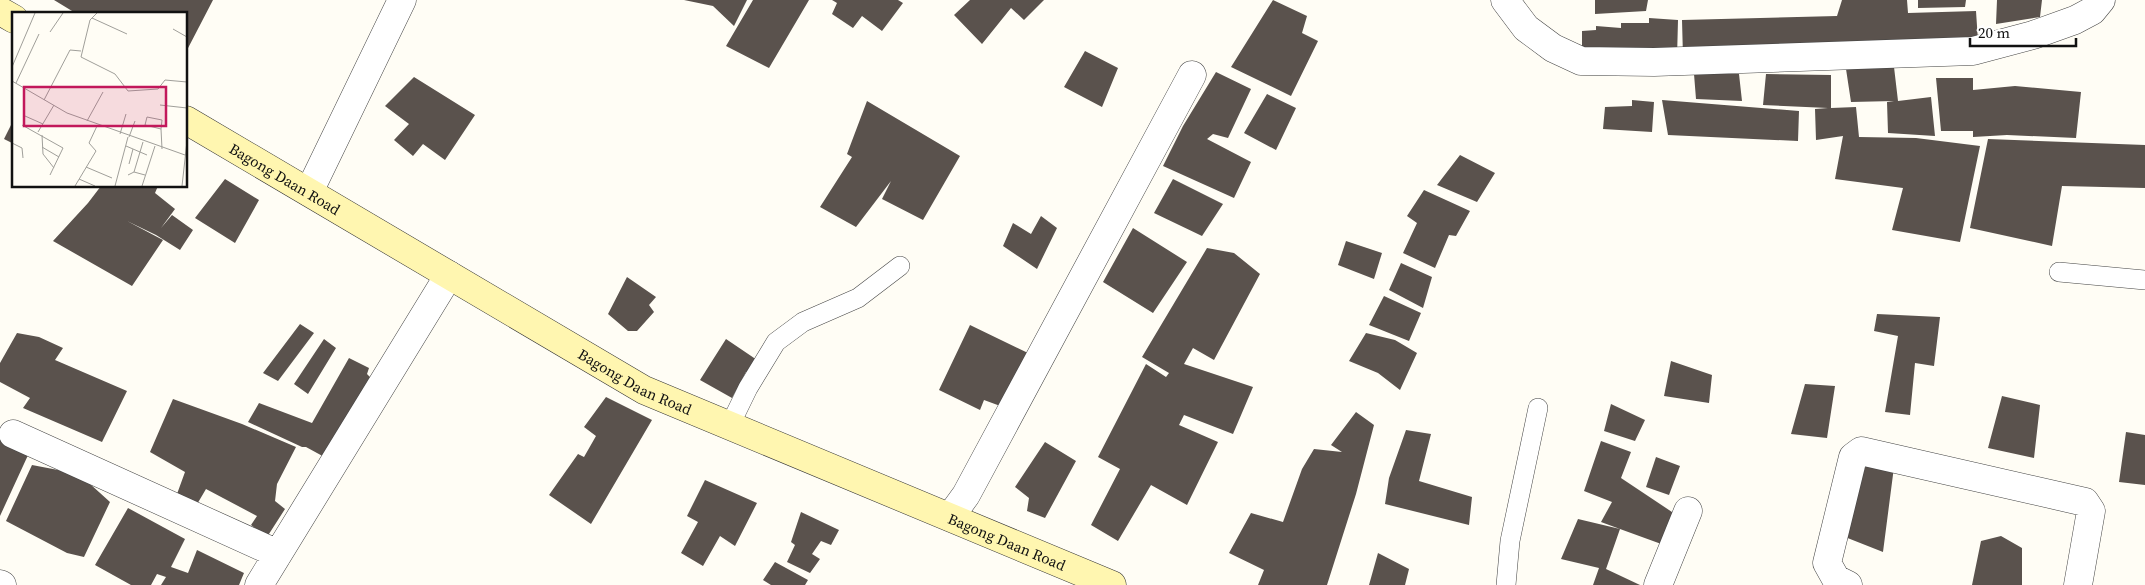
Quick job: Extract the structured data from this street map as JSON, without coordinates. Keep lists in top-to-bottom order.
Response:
{
  "streets": {
    "street": ["Bagong Daan Road"]
  },
  "scale_bar": "20 m"
}
